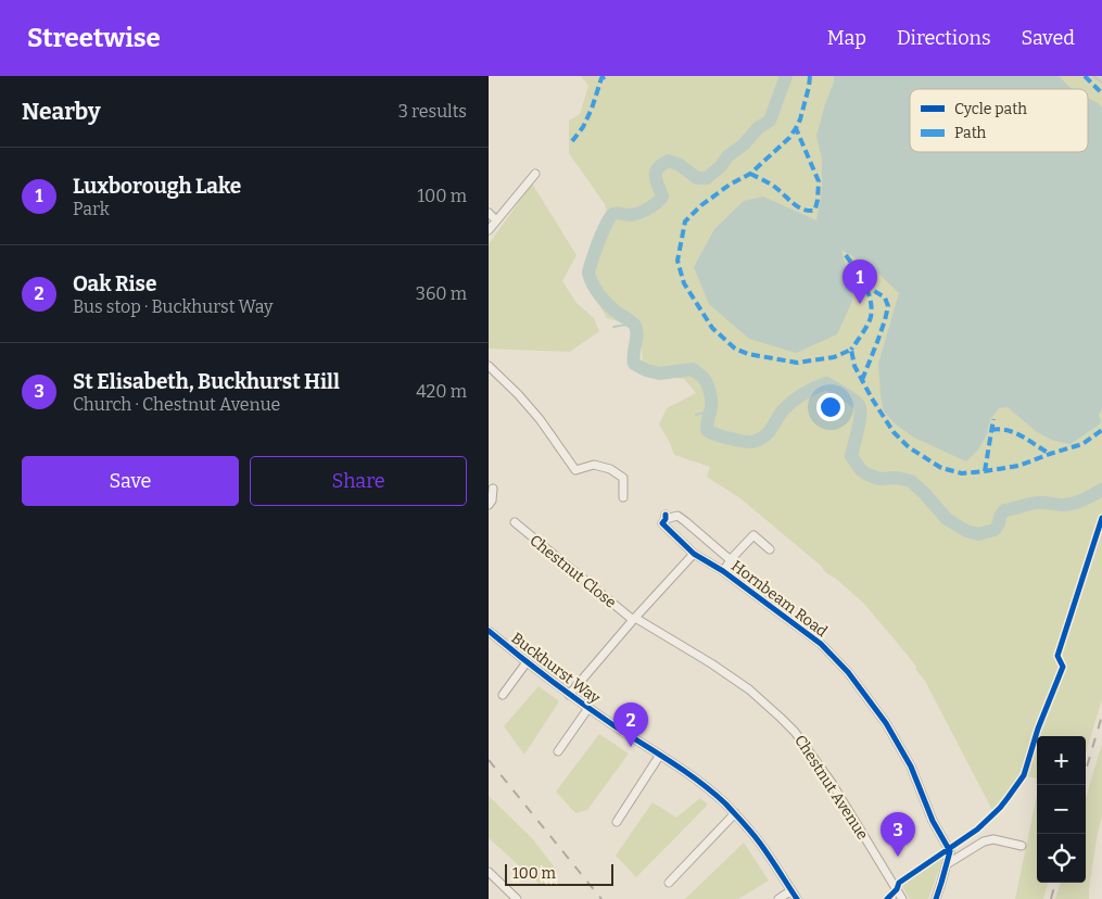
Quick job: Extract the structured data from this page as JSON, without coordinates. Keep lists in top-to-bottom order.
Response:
{
  "streets": {
    "street": [
      "Chestnut Close",
      "Hornbeam Road",
      "Buckhurst Way",
      "Chestnut Avenue"
    ]
  },
  "crossings": [
    ["Chestnut Close", "Chestnut Avenue"]
  ],
  "legend": ["Cycle path", "Path"],
  "scale_bar": "100 m",
  "page": {
    "header": "Streetwise",
    "nav": ["Map", "Directions", "Saved"],
    "heading": ["Nearby", "3 results"],
    "list": [
      {
        "mark": "1",
        "name": "Luxborough Lake",
        "note": "Park",
        "value": "100 m"
      },
      {
        "mark": "2",
        "name": "Oak Rise",
        "note": "Bus stop · Buckhurst Way",
        "value": "360 m"
      },
      {
        "mark": "3",
        "name": "St Elisabeth, Buckhurst Hill",
        "note": "Church · Chestnut Avenue",
        "value": "420 m"
      }
    ],
    "pins": ["1", "2", "3"],
    "buttons": ["Save", "Share"],
    "map_buttons": ["+", "−"],
    "scale": "100 m"
  }
}
